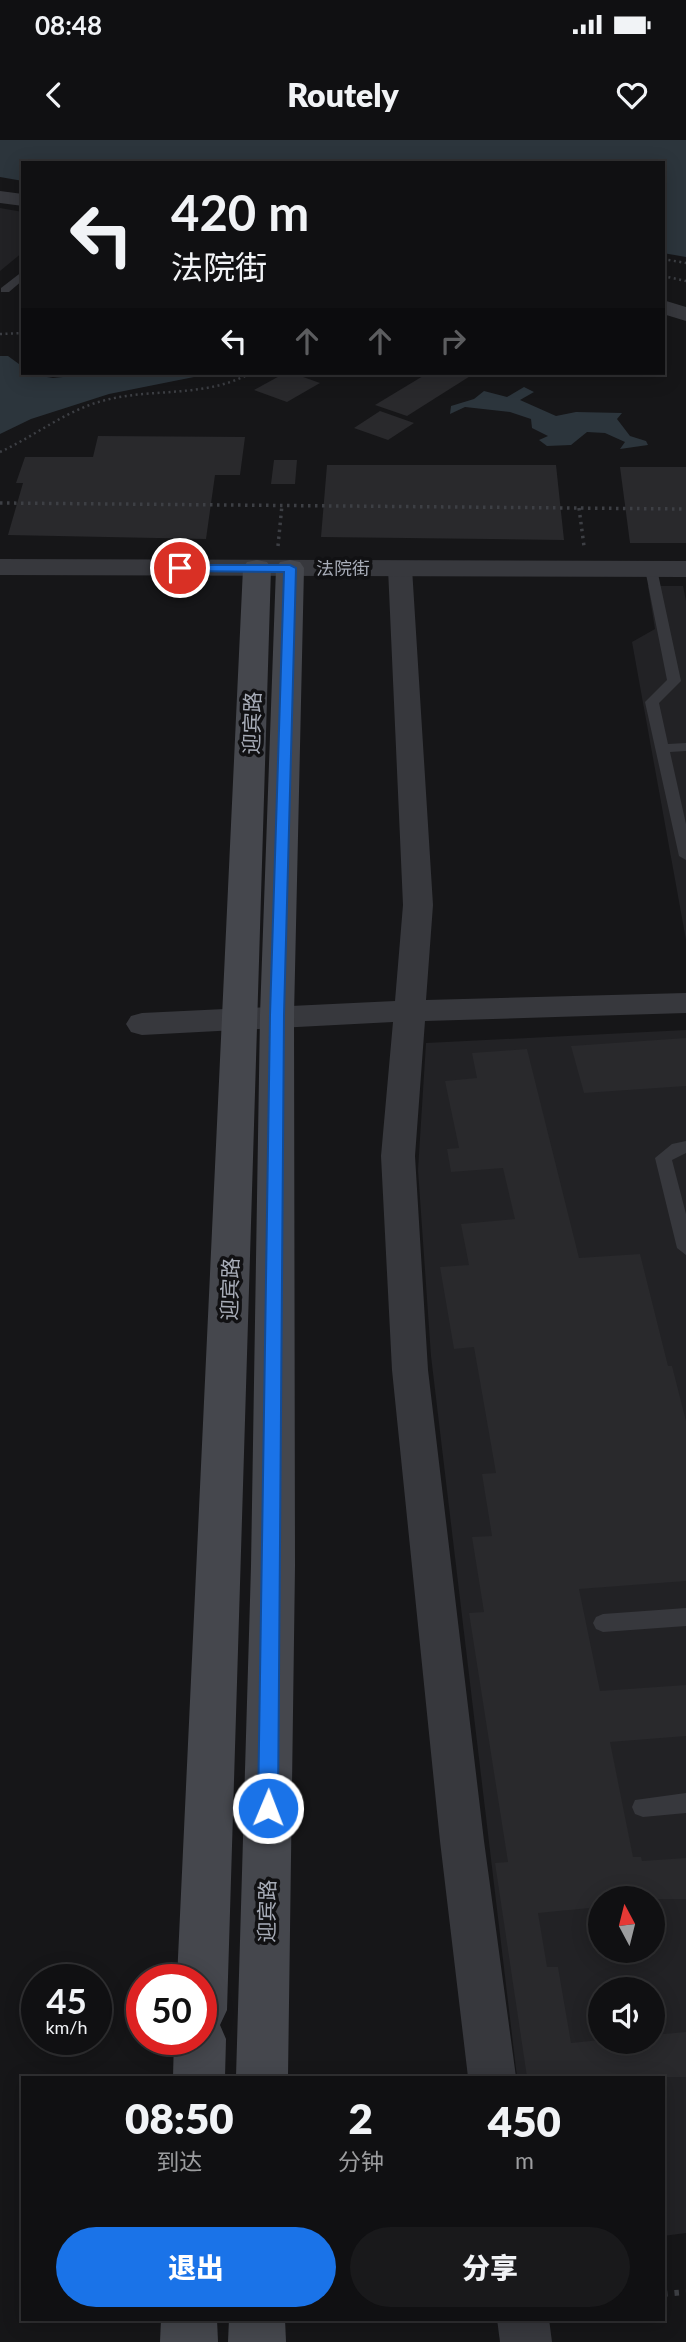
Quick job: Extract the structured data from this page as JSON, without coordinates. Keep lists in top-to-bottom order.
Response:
{
  "streets": {
    "main road": ["迎宾路"],
    "street": ["法院街"]
  },
  "crossings": [
    ["法院街", "迎宾路"]
  ],
  "north": "top",
  "page": {
    "status": "08:48",
    "header": "Routely",
    "turn": ["420 m", "法院街"],
    "speed": "45 km/h",
    "limit": "50",
    "eta": [
      "08:50",
      "到达",
      "2",
      "分钟",
      "450",
      "m"
    ],
    "buttons": ["退出", "分享"]
  }
}
